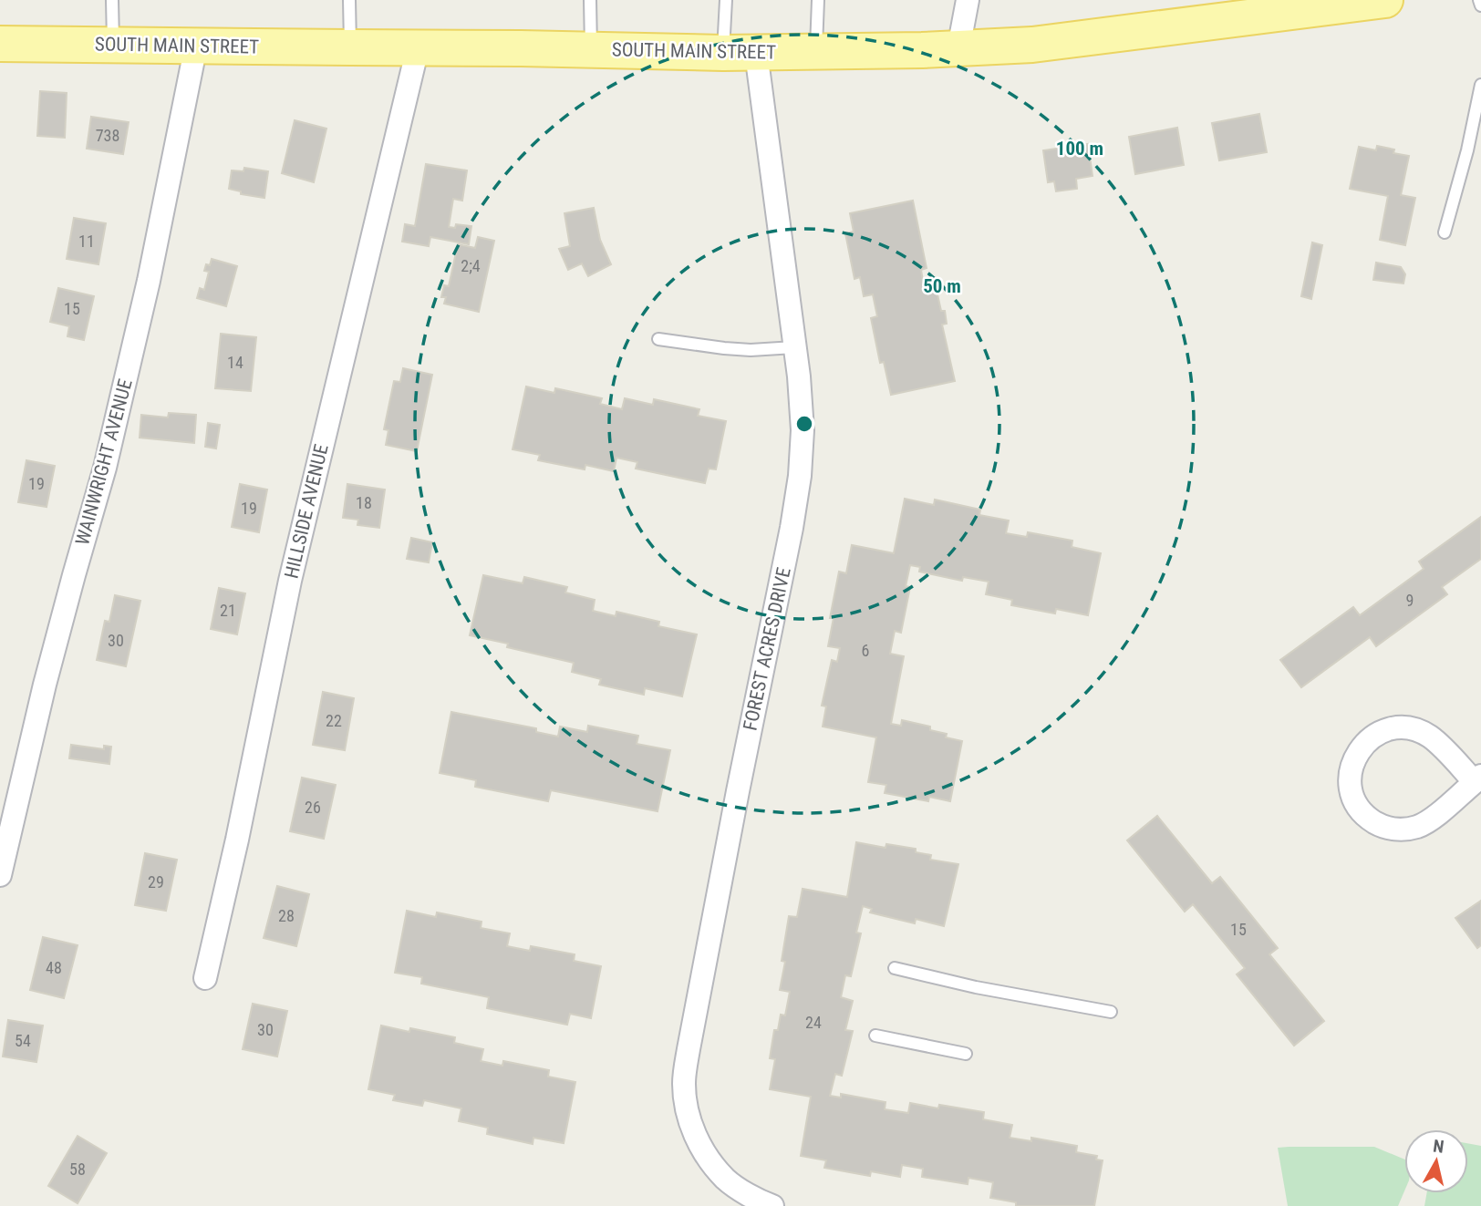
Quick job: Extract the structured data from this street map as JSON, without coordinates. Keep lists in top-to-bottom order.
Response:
{
  "streets": {
    "main road": ["SOUTH MAIN STREET"],
    "street": ["WAINWRIGHT AVENUE", "HILLSIDE AVENUE", "FOREST ACRES DRIVE"]
  },
  "crossings": [
    ["SOUTH MAIN STREET", "WAINWRIGHT AVENUE"],
    ["SOUTH MAIN STREET", "HILLSIDE AVENUE"],
    ["SOUTH MAIN STREET", "FOREST ACRES DRIVE"]
  ],
  "house_numbers": [
    "738",
    "11",
    "2;4",
    "15",
    "14",
    "19",
    "18",
    "19",
    "9",
    "21",
    "30",
    "6",
    "22",
    "26",
    "29",
    "28",
    "15",
    "48",
    "24",
    "30",
    "54",
    "58"
  ],
  "north": "top",
  "rings": ["100 m", "50 m"]
}
